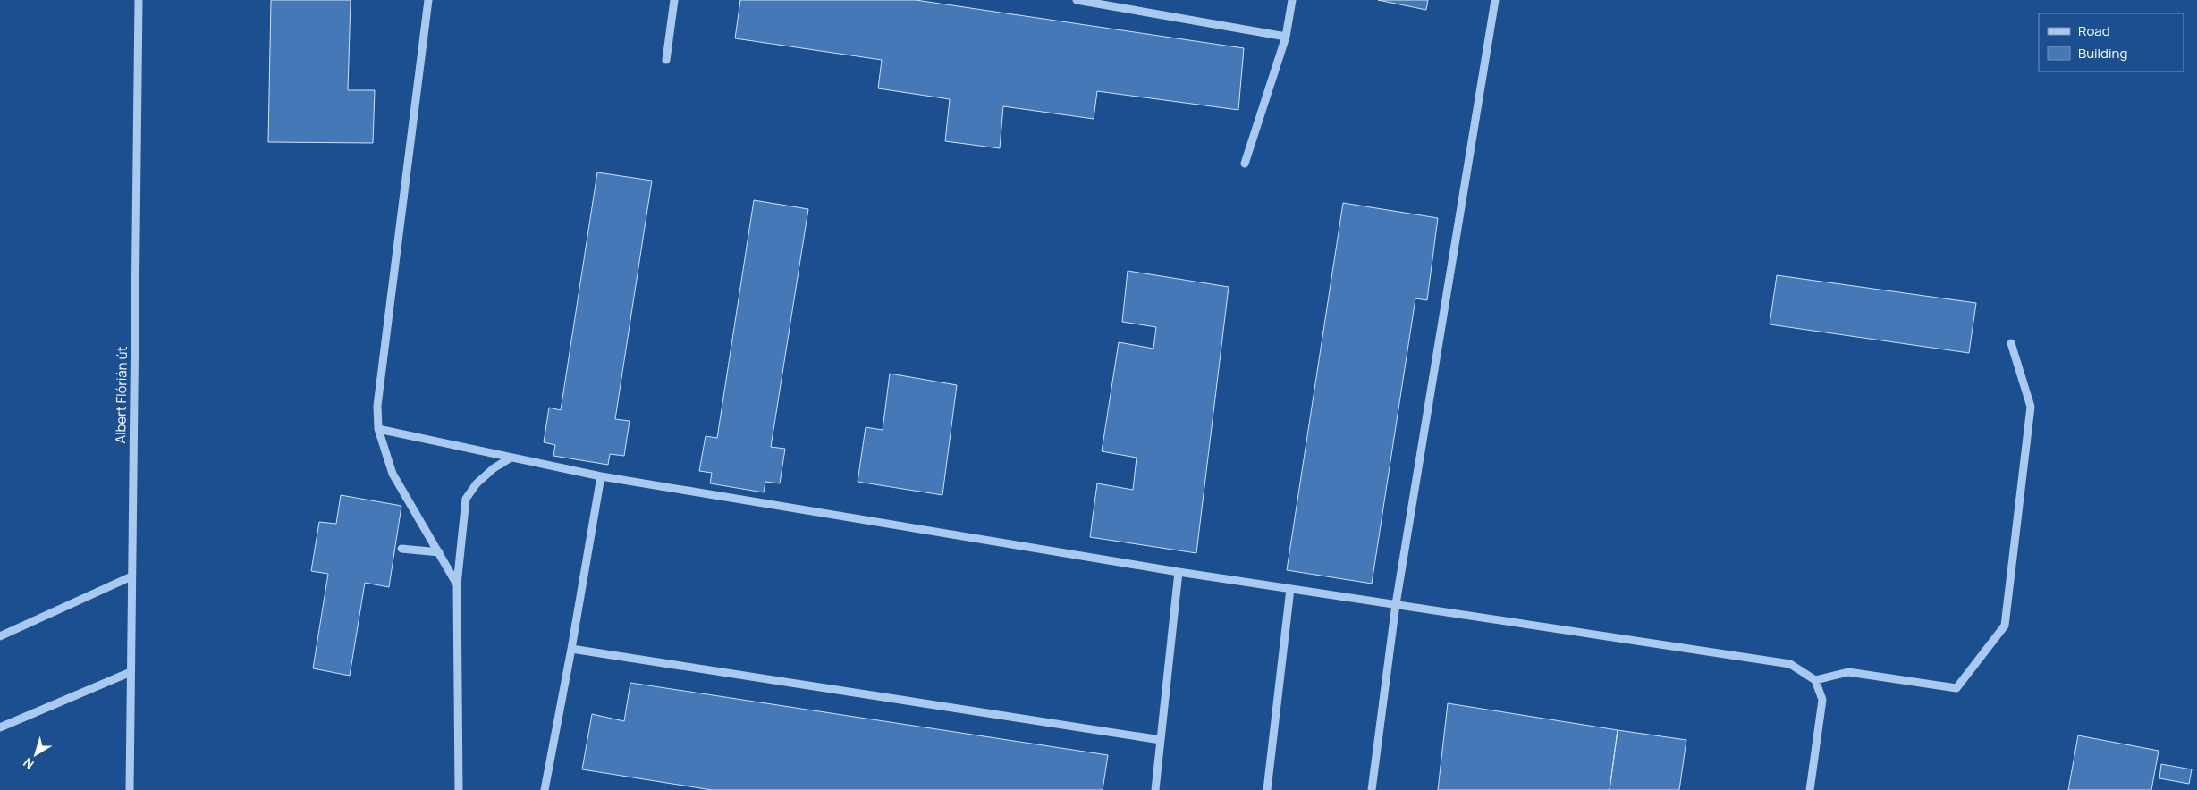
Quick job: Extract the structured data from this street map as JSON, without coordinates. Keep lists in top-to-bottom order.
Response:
{
  "streets": {
    "street": ["Albert Flórián út"]
  },
  "legend": ["Road", "Building"],
  "north": "bottom left"
}
